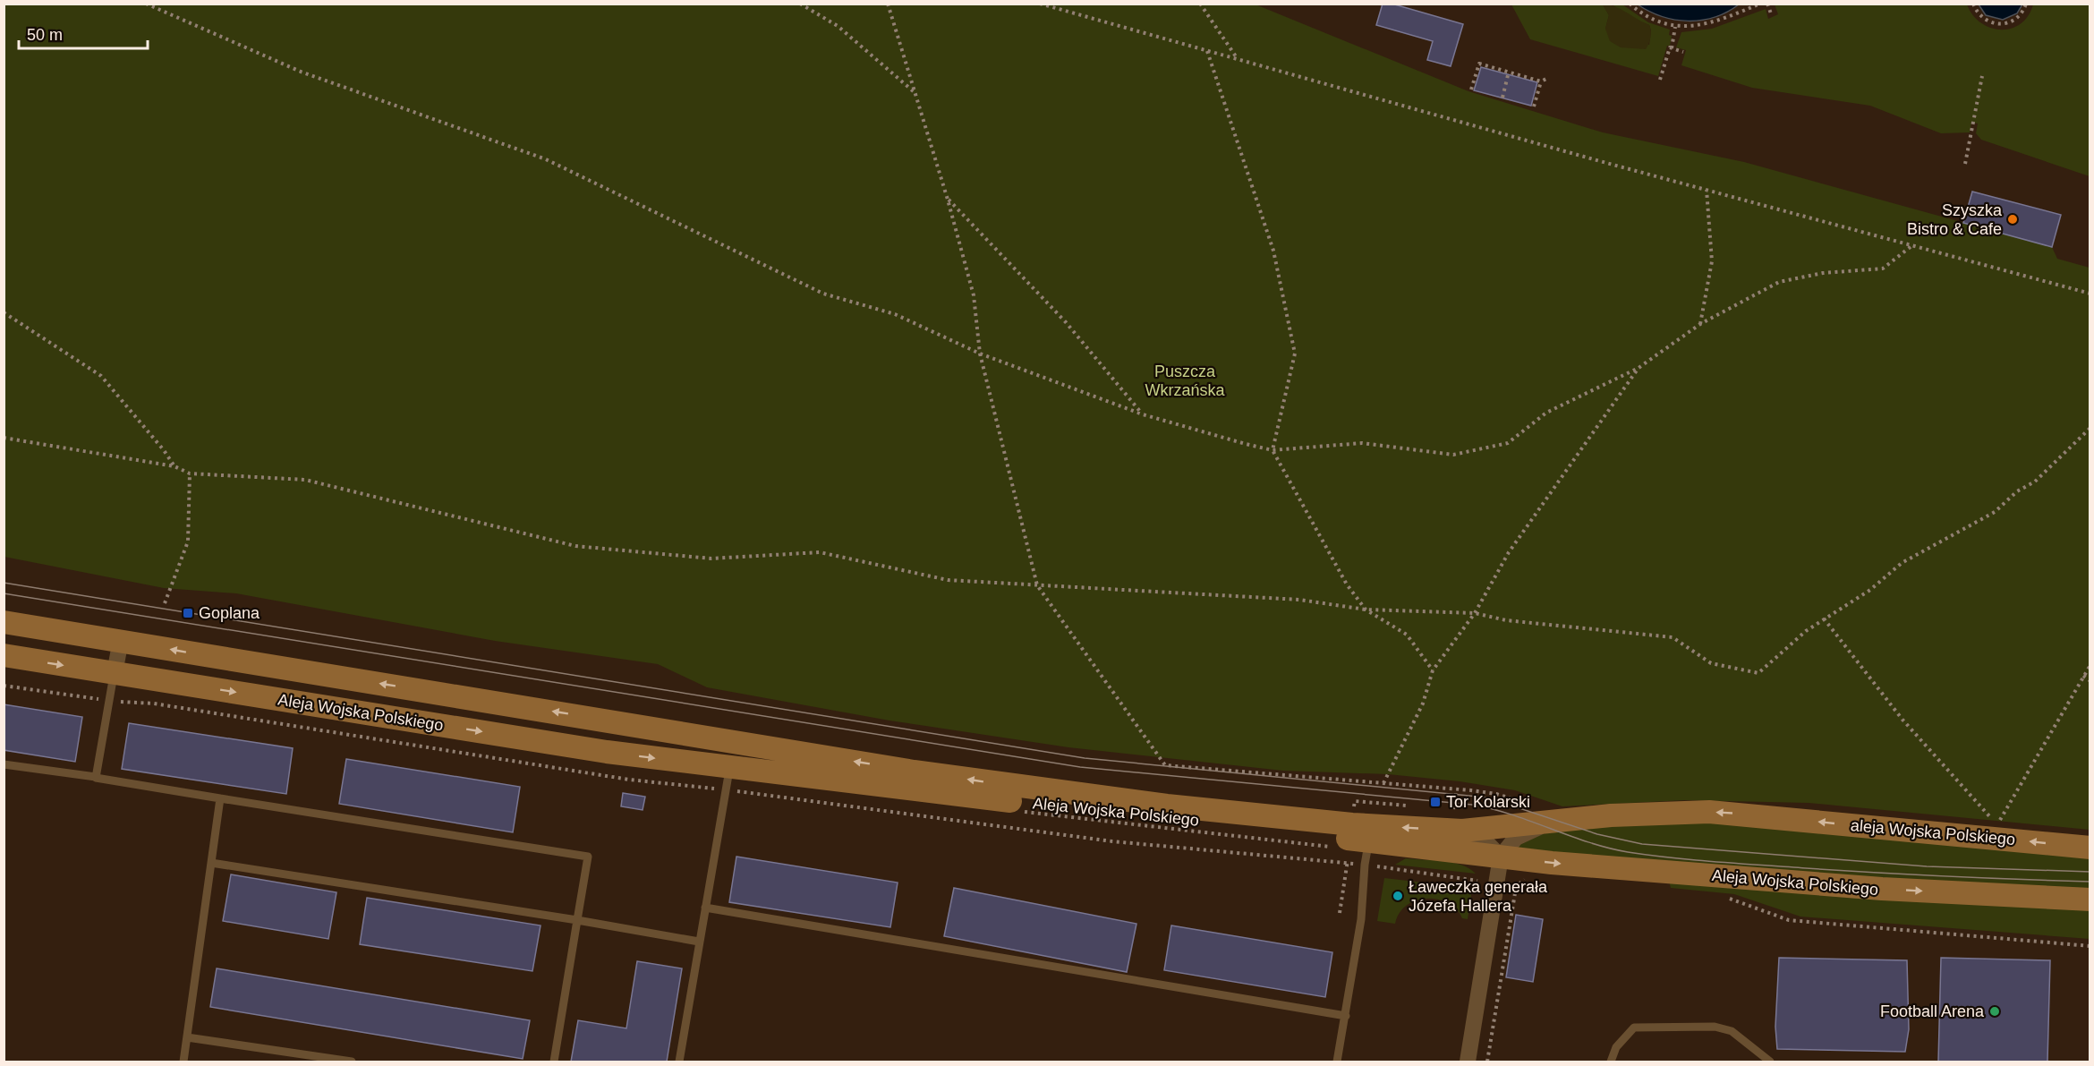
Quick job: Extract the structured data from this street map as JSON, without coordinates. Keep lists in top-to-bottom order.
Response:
{
  "streets": {
    "main road": ["Aleja Wojska Polskiego", "aleja Wojska Polskiego"]
  },
  "crossings": [
    ["Aleja Wojska Polskiego", "aleja Wojska Polskiego"]
  ],
  "one_way": ["aleja Wojska Polskiego"],
  "parks": ["Puszcza Wkrzańska"],
  "places": {
    "other": ["Szyszka Bistro & Cafe", "Ławeczka generała Józefa Hallera", "Football Arena"],
    "transit": ["Goplana", "Tor Kolarski"]
  },
  "scale_bar": "50 m"
}
